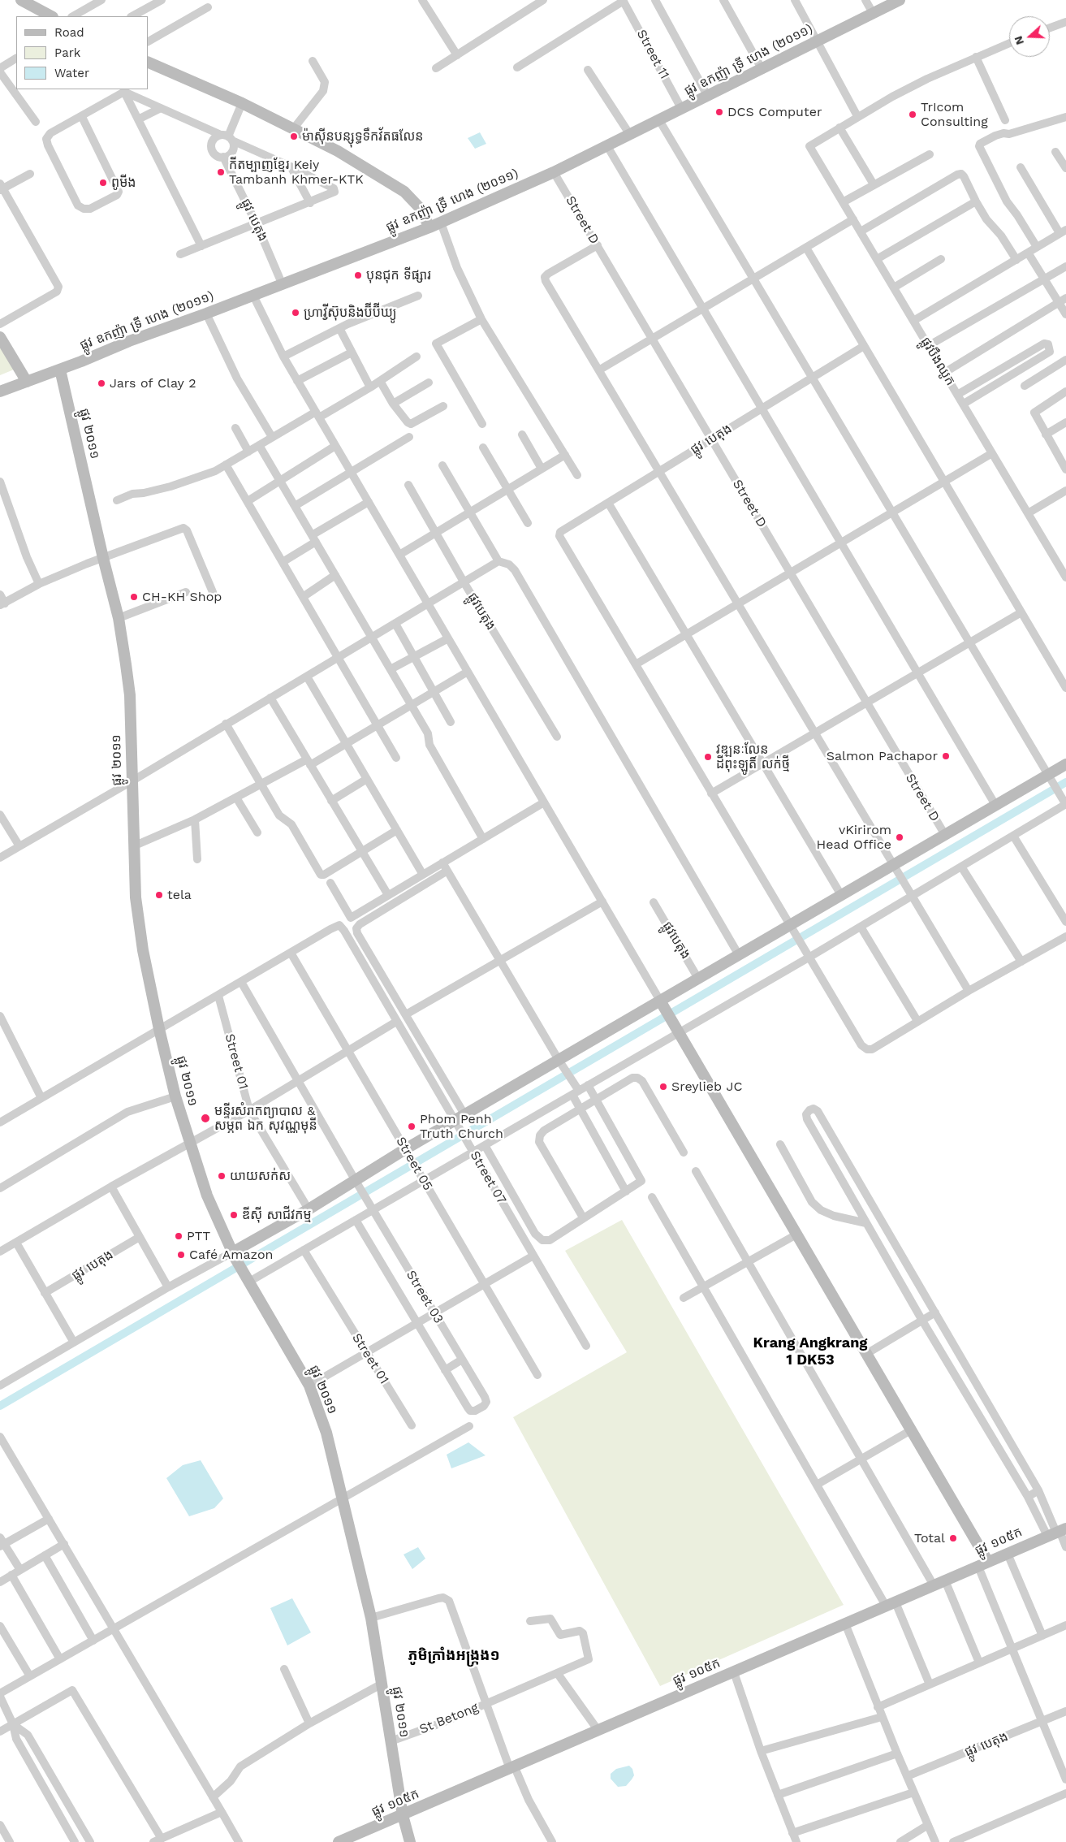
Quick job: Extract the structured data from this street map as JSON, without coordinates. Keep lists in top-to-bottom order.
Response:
{
  "streets": {
    "main road": ["ផ្លូវ ឧកញ៉ា ទ្រី ហេង (២០១១)", "ផ្លូវ ២០១១", "ផ្លូវ ១០៥ក"],
    "street": [
      "Street 11",
      "ផ្លូវ បេតុង",
      "Street D",
      "ផ្លូវបឹងឈូក",
      "ផ្លូវបេតុង",
      "Street 01",
      "Street 05",
      "Street 07",
      "Street 03",
      "St Betong"
    ]
  },
  "crossings": [
    ["Street 11", "ផ្លូវ ឧកញ៉ា ទ្រី ហេង (២០១១)"],
    ["ផ្លូវ ឧកញ៉ា ទ្រី ហេង (២០១១)", "ផ្លូវ បេតុង"],
    ["ផ្លូវ ឧកញ៉ា ទ្រី ហេង (២០១១)", "Street D"],
    ["ផ្លូវ ឧកញ៉ា ទ្រី ហេង (២០១១)", "ផ្លូវ ២០១១"],
    ["ផ្លូវ បេតុង", "Street D"],
    ["ផ្លូវ ២០១១", "ផ្លូវ ១០៥ក"],
    ["ផ្លូវ ២០១១", "St Betong"],
    ["Street 05", "Street 07"],
    ["ផ្លូវ ១០៥ក", "St Betong"]
  ],
  "districts": ["Krang Angkrang 1 DK53", "ភូមិក្រាំងអង្រ្កង១"],
  "places": [
    "DCS Computer",
    "TrIcom Consulting",
    "ម៉ាស៊ីនបន្សុទ្ធទឹកវ័តធលែន",
    "កីតម្បាញខ្មែរ Keiy Tambanh Khmer-KTK",
    "ពូមីង",
    "បុនជុក ទីផ្សារ",
    "ហ្រាវ្វីស៊ុបនិងប៊ីប៊ីឃ្យូ",
    "Jars of Clay 2",
    "CH-KH Shop",
    "Salmon Pachapor",
    "វឌ្ឍនៈលែន ដីពុះឡូតិ៍ លក់ថ្មី",
    "vKirirom Head Office",
    "tela",
    "Sreylieb JC",
    "មន្ទីរសំរាកព្យាបាល & សម្ភព ឯក សុវណ្ណមុនី",
    "Phom Penh Truth Church",
    "យាយសក់ស",
    "ឌីស៊ី សាជីវកម្ម",
    "PTT",
    "Café Amazon",
    "Total"
  ],
  "legend": ["Road", "Park", "Water"],
  "north": "left"
}
